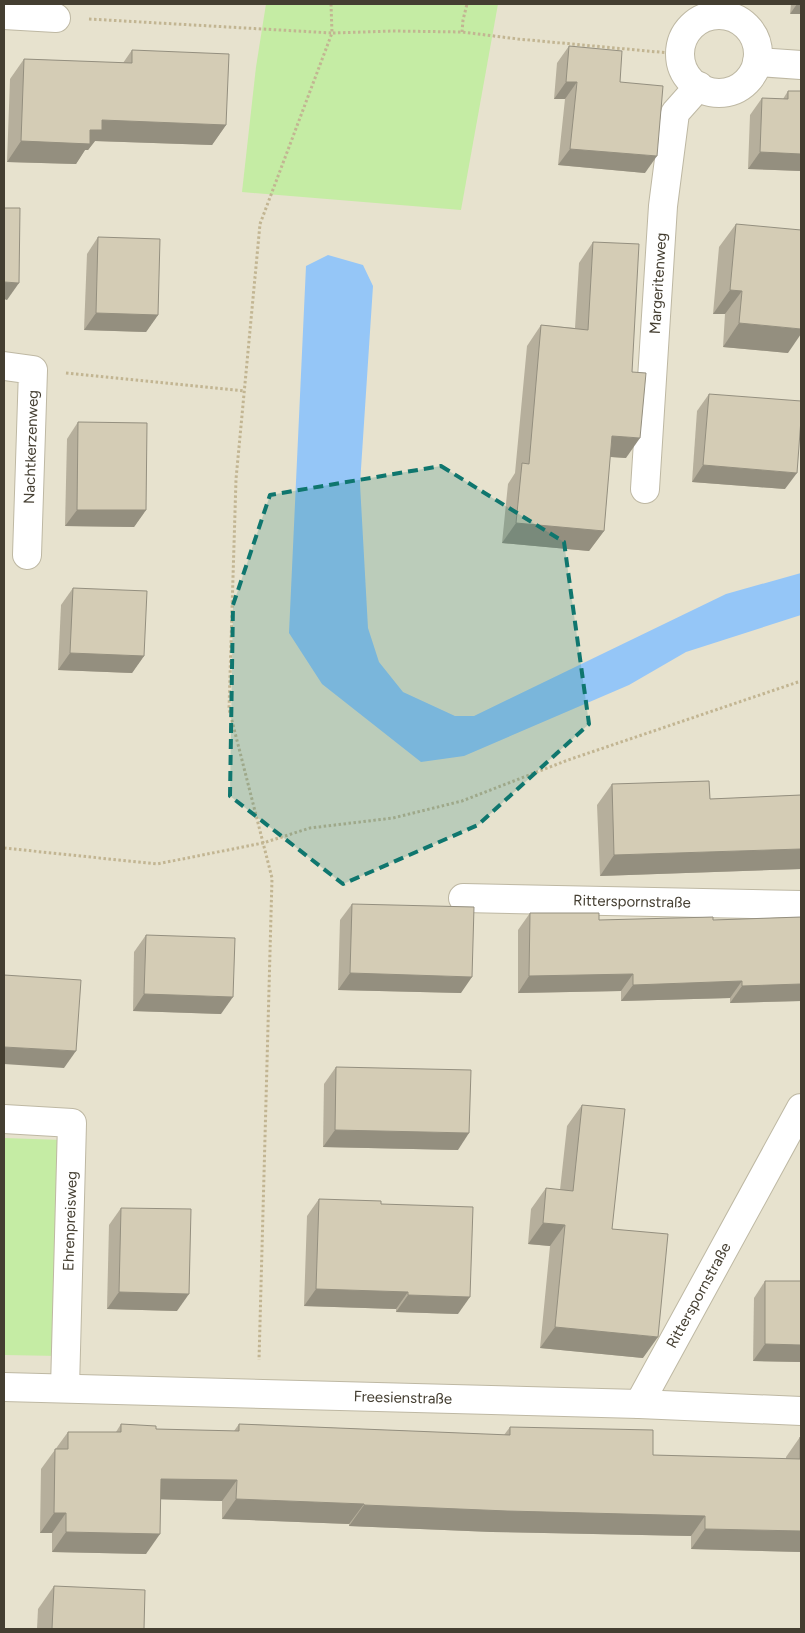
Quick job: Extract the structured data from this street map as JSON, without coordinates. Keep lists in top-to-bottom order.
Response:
{
  "streets": {
    "street": [
      "Margeritenweg",
      "Nachtkerzenweg",
      "Ritterspornstraße",
      "Ehrenpreisweg",
      "Freesienstraße"
    ]
  },
  "crossings": [
    ["Ritterspornstraße", "Freesienstraße"],
    ["Ehrenpreisweg", "Freesienstraße"]
  ]
}
